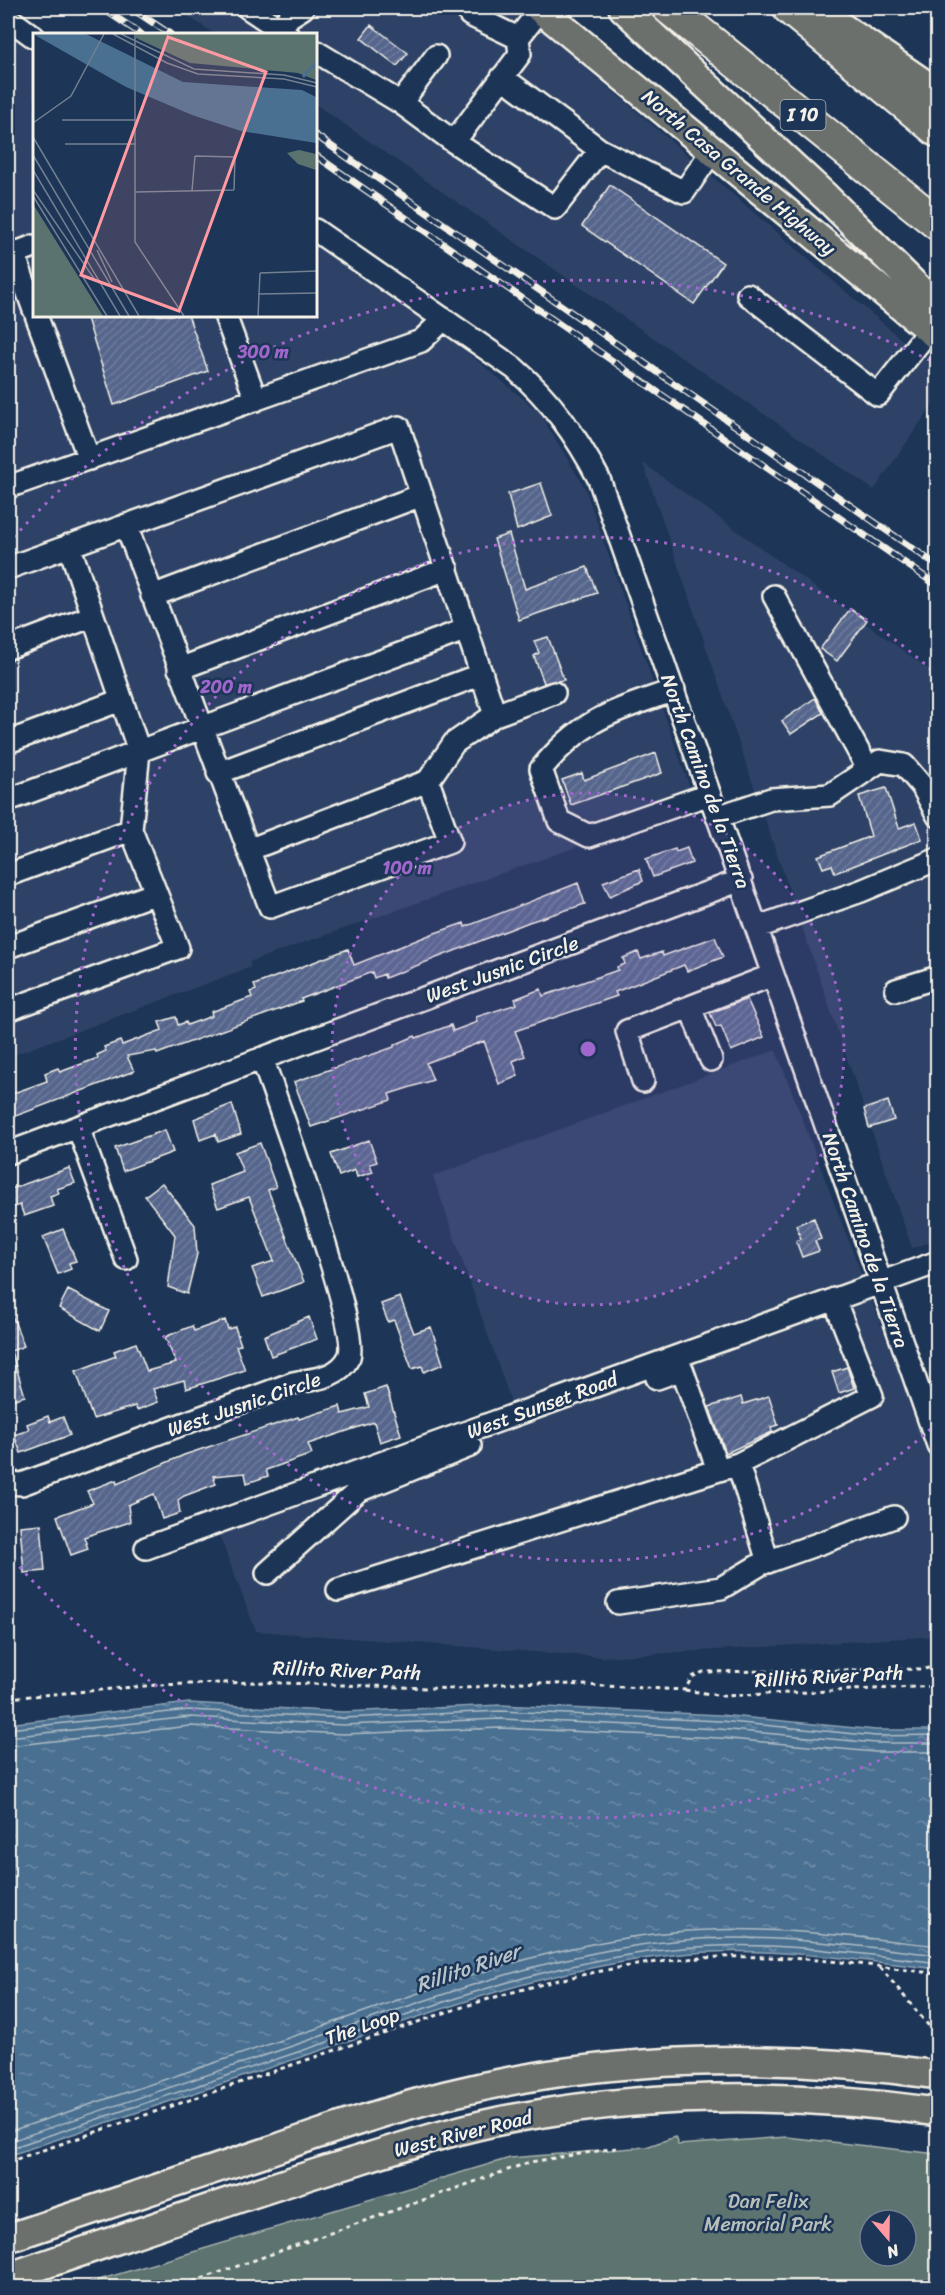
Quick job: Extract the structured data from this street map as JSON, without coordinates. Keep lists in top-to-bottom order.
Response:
{
  "streets": {
    "highway": ["I 10"],
    "main road": ["North Casa Grande Highway", "West River Road"],
    "street": ["North Camino de la Tierra", "West Jusnic Circle", "West Sunset Road"],
    "path": ["Rillito River Path", "The Loop"]
  },
  "crossings": [
    ["North Camino de la Tierra", "West Jusnic Circle"],
    ["North Camino de la Tierra", "West Sunset Road"]
  ],
  "water": ["Rillito River"],
  "parks": ["Dan Felix Memorial Park"],
  "north": "bottom",
  "rings": ["300 m", "200 m", "100 m"]
}
